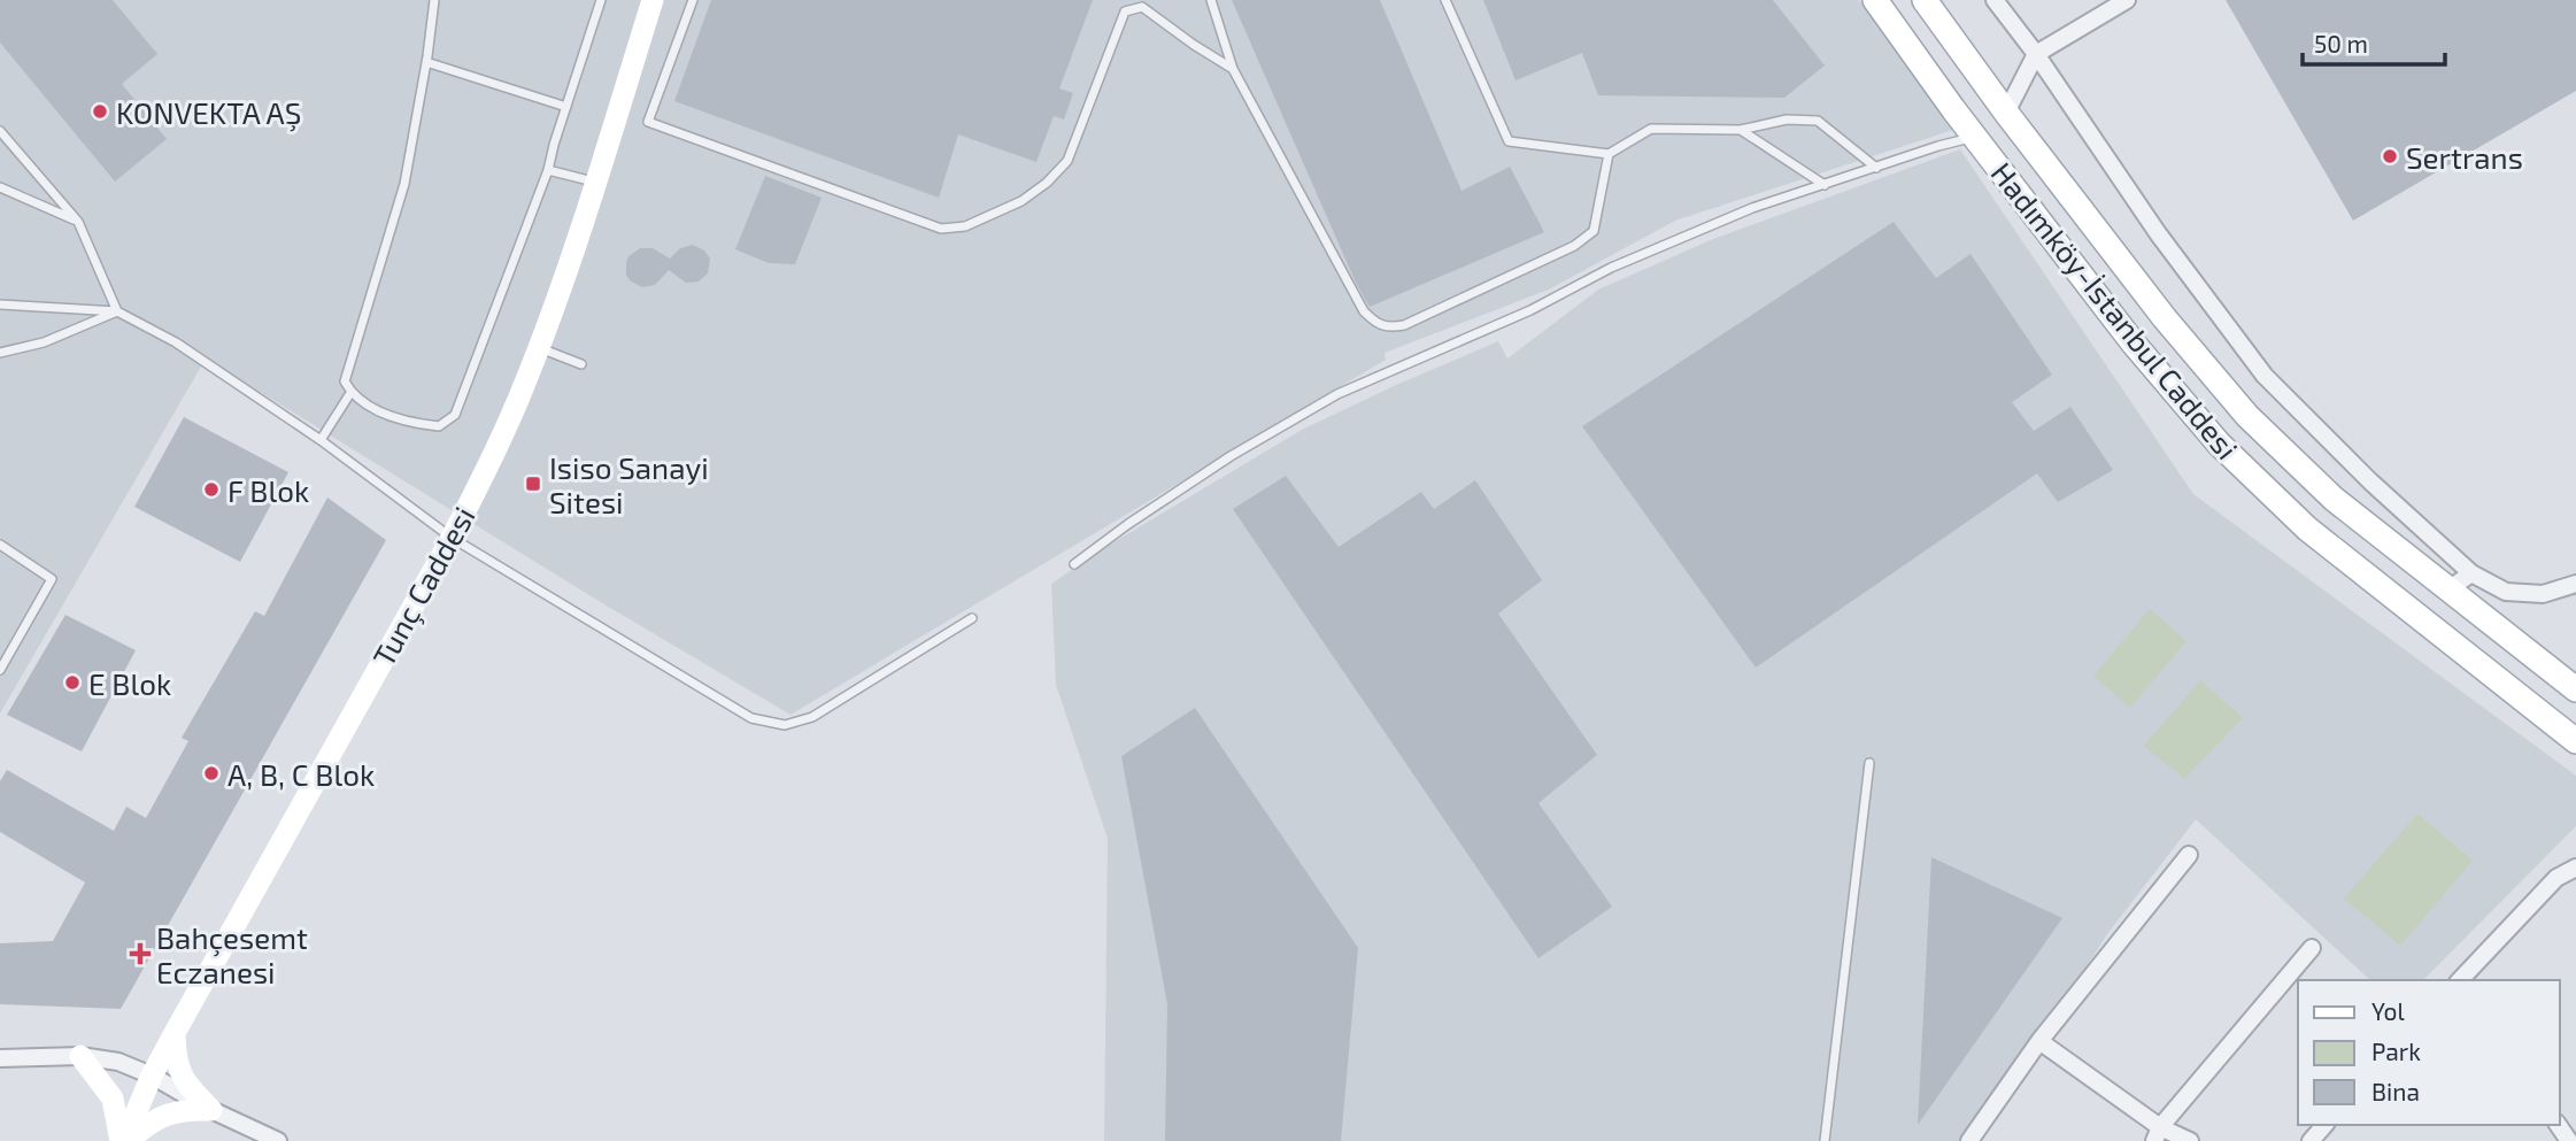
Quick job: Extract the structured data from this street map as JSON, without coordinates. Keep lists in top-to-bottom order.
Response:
{
  "streets": {
    "main road": ["Hadımköy-İstanbul Caddesi", "Tunç Caddesi"]
  },
  "places": {
    "other": [
      "KONVEKTA AŞ",
      "Sertrans",
      "F Blok",
      "E Blok",
      "A, B, C Blok"
    ],
    "transit": ["Isiso Sanayi Sitesi"],
    "health": ["Bahçesemt Eczanesi"]
  },
  "legend": ["Yol", "Park", "Bina"],
  "scale_bar": "50 m"
}
